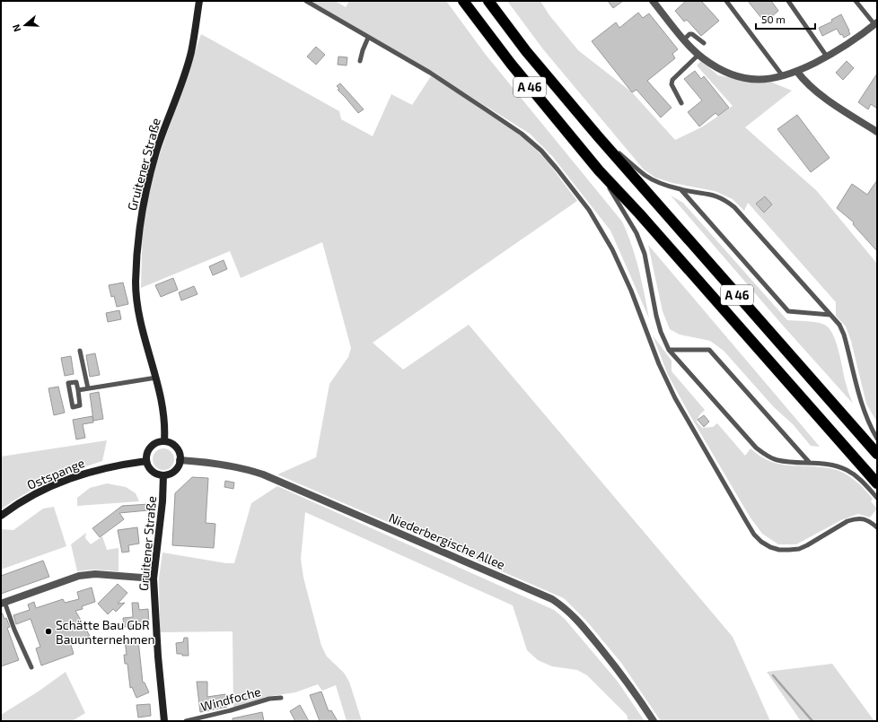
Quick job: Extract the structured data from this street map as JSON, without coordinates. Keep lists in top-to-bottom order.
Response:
{
  "streets": {
    "highway": ["A 46"],
    "main road": ["Gruitener Straße", "Ostspange"],
    "street": ["Niederbergische Allee"],
    "lane": ["Windfoche"]
  },
  "crossings": [
    ["Gruitener Straße", "Ostspange"],
    ["Gruitener Straße", "Niederbergische Allee"],
    ["Ostspange", "Niederbergische Allee"]
  ],
  "places": ["Schätte Bau GbR Bauunternehmen"],
  "scale_bar": "50 m",
  "north": "left"
}
